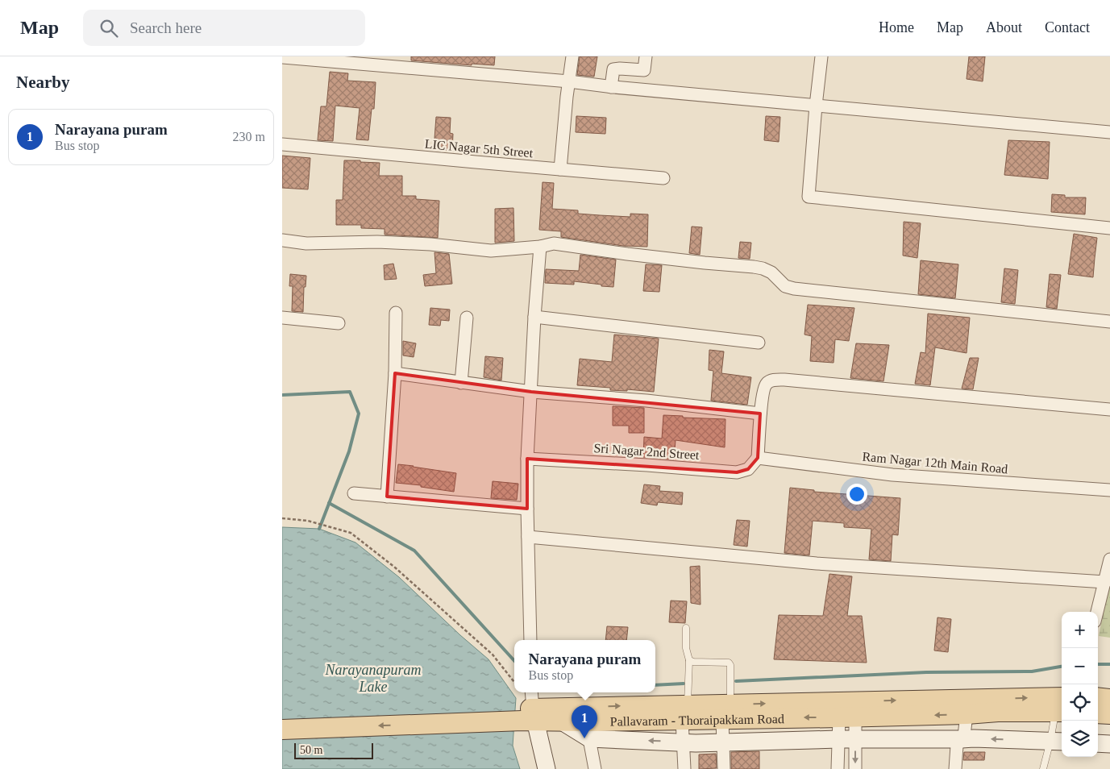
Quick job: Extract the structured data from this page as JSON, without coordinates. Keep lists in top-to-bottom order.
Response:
{
  "streets": {
    "main road": ["Pallavaram - Thoraipakkam Road"],
    "street": ["LIC Nagar 5th Street", "Sri Nagar 2nd Street", "Ram Nagar 12th Main Road"]
  },
  "crossings": [
    ["Sri Nagar 2nd Street", "Ram Nagar 12th Main Road"]
  ],
  "water": ["Narayanapuram Lake"],
  "scale_bar": "50 m",
  "page": {
    "header": "Map",
    "search": "Search here",
    "nav": [
      "Home",
      "Map",
      "About",
      "Contact"
    ],
    "heading": "Nearby",
    "list": [
      {
        "mark": "1",
        "name": "Narayana puram",
        "note": "Bus stop",
        "value": "230 m"
      }
    ],
    "map_buttons": ["+", "−"],
    "popup": ["Narayana puram", "Bus stop"],
    "pins": "1",
    "scale": "50 m"
  }
}
